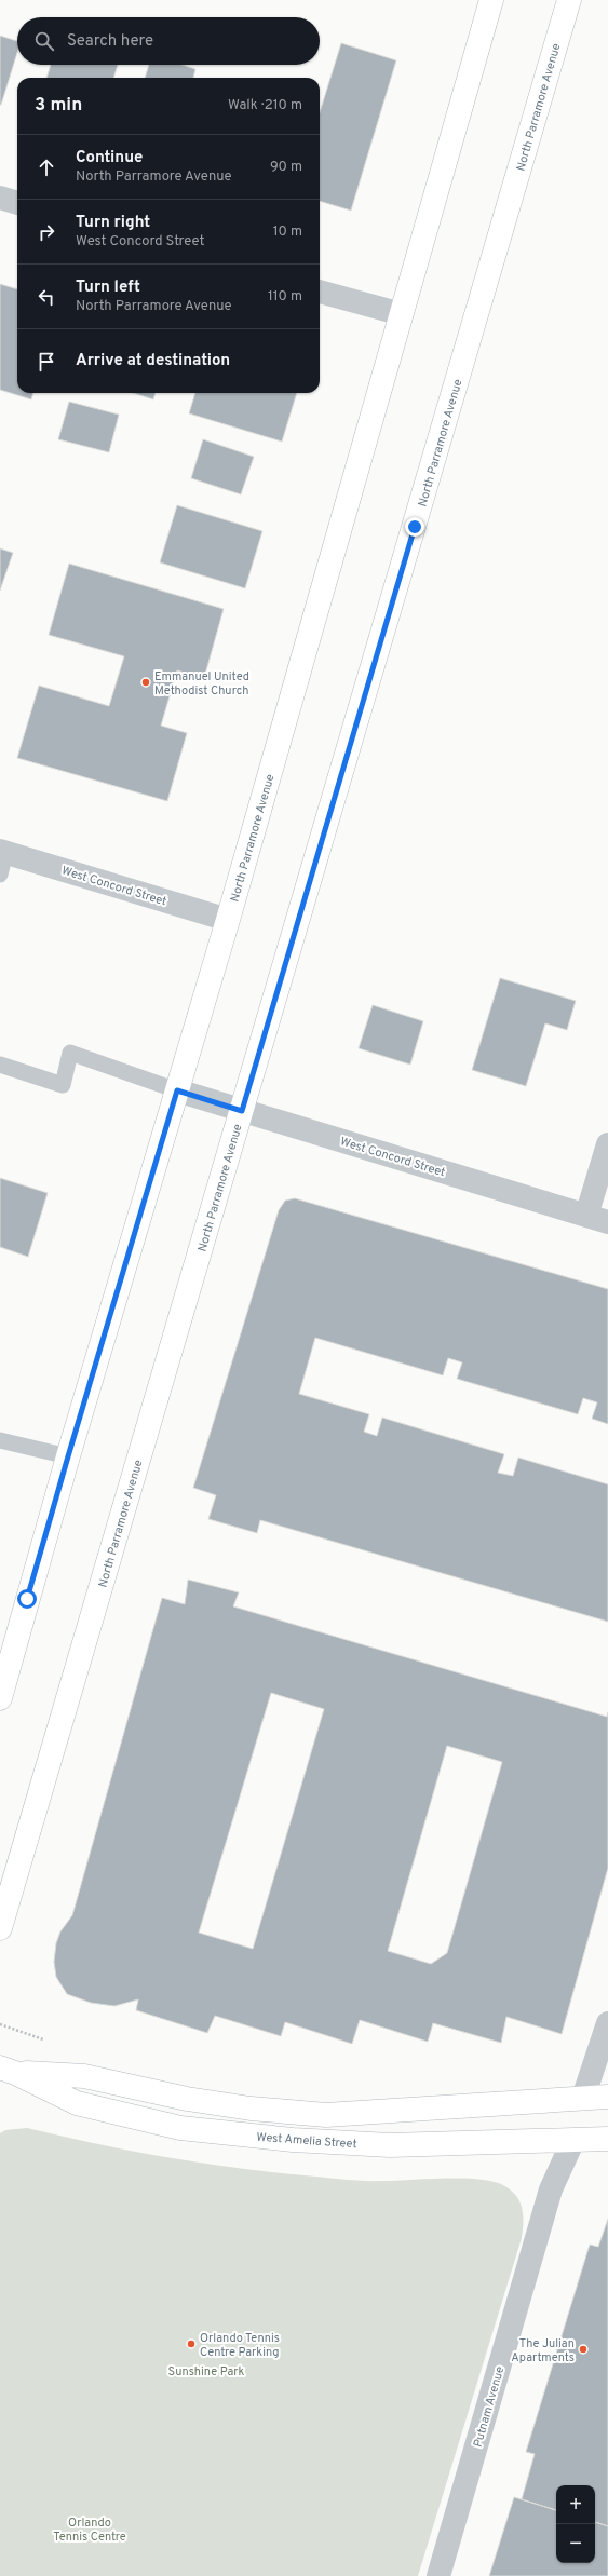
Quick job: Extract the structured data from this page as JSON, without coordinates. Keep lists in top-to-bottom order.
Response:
{
  "streets": {
    "street": [
      "North Parramore Avenue",
      "West Concord Street",
      "West Amelia Street",
      "Putnam Avenue"
    ]
  },
  "crossings": [
    ["North Parramore Avenue", "West Concord Street"],
    ["West Amelia Street", "Putnam Avenue"]
  ],
  "parks": ["Sunshine Park", "Orlando Tennis Centre"],
  "places": ["Emmanuel United Methodist Church", "Orlando Tennis Centre Parking", "The Julian Apartments"],
  "page": {
    "search": "Search here",
    "heading": ["3 min", "Walk · 210 m"],
    "list": [
      ["Continue", "North Parramore Avenue", "90 m"],
      ["Turn right", "West Concord Street", "10 m"],
      ["Turn left", "North Parramore Avenue", "110 m"],
      "Arrive at destination"
    ],
    "map_buttons": ["+", "−"]
  }
}
